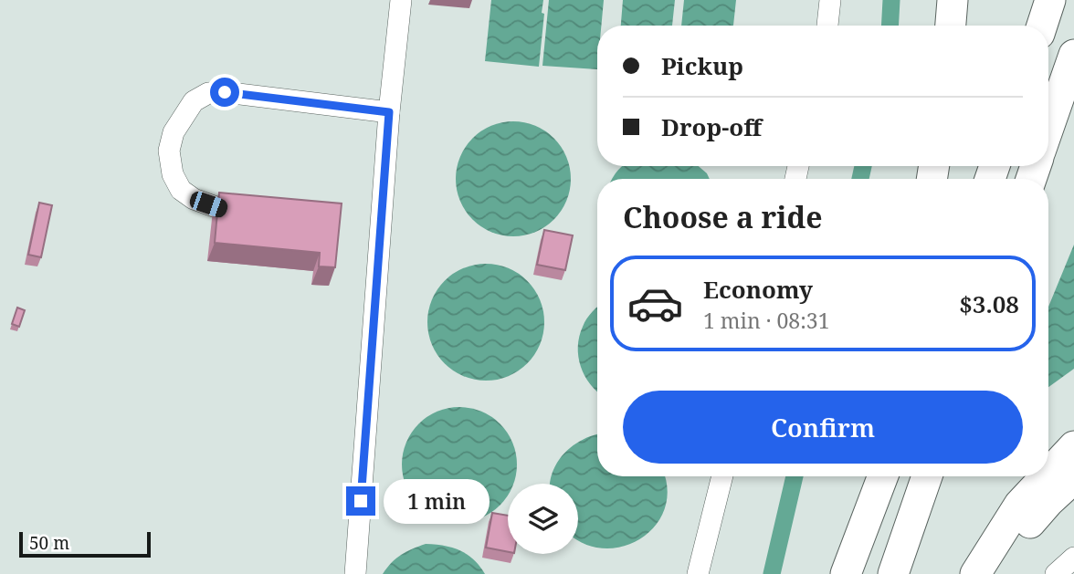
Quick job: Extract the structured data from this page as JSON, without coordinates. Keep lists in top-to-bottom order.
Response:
{
  "scale_bar": "50 m",
  "page": {
    "banner": ["Pickup", "Drop-off"],
    "heading": "Choose a ride",
    "list": [
      {
        "name": "Economy",
        "note": "1 min · 08:31",
        "value": "$3.08"
      }
    ],
    "buttons": "Confirm",
    "bubble": "1 min",
    "scale": "50 m"
  }
}
